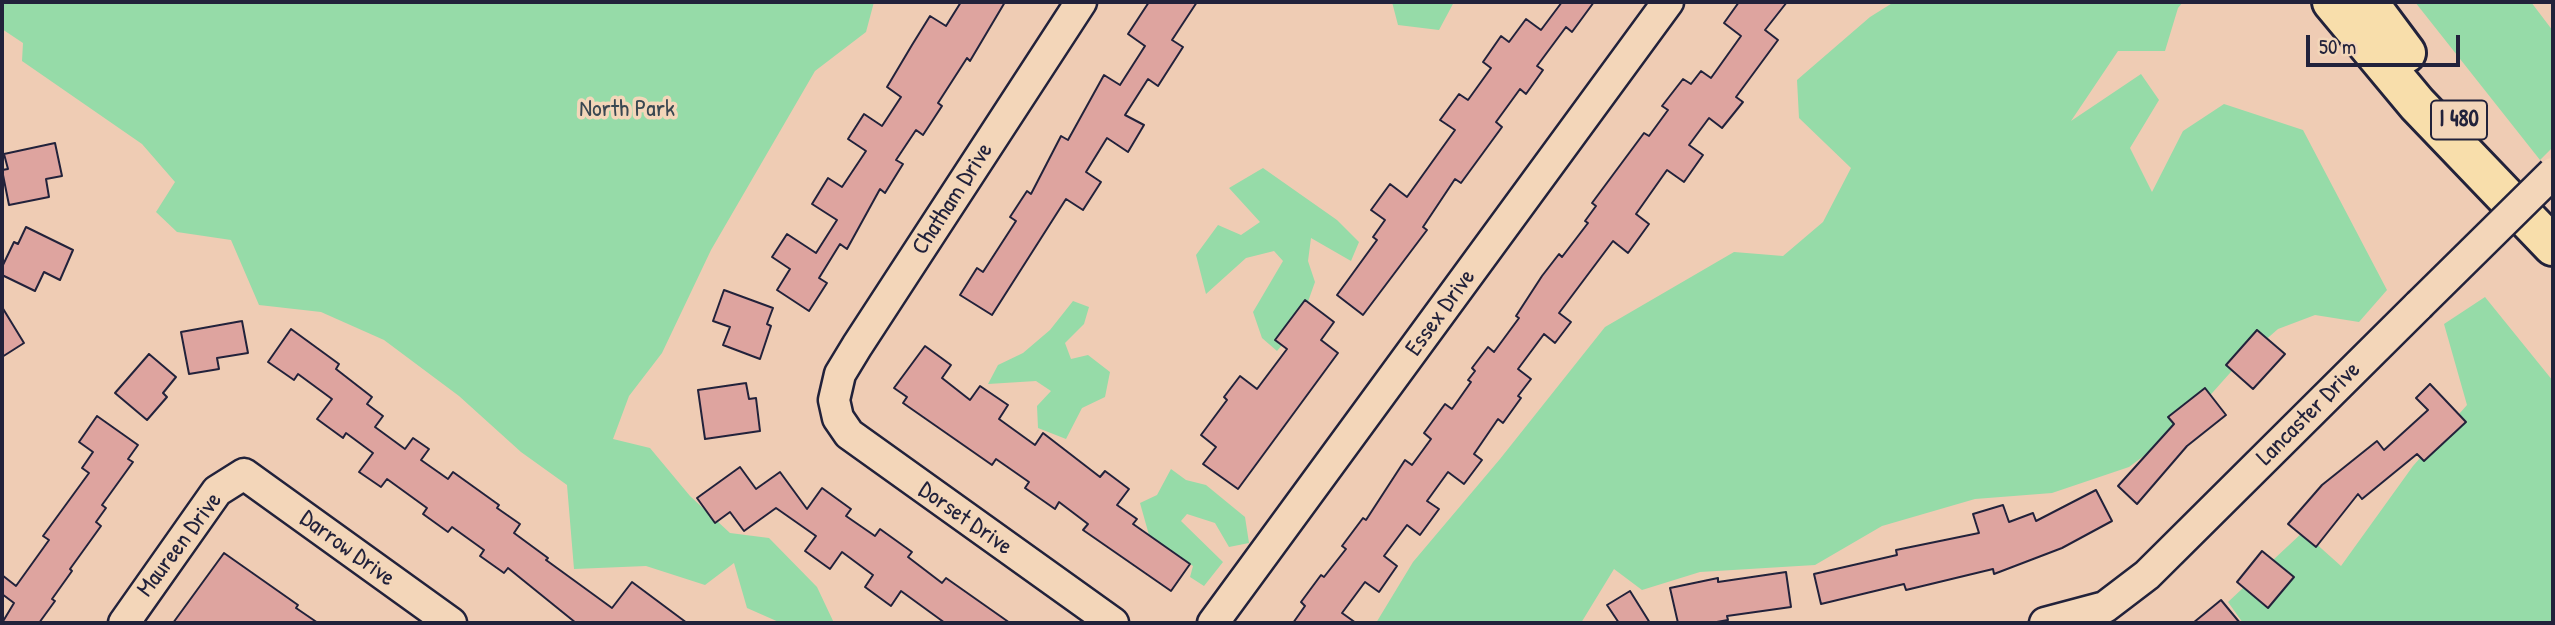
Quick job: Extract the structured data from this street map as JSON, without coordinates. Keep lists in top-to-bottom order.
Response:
{
  "streets": {
    "highway": ["I 480"],
    "street": [
      "Chatham Drive",
      "Essex Drive",
      "Lancaster Drive",
      "Dorset Drive",
      "Maureen Drive",
      "Darrow Drive"
    ]
  },
  "crossings": [
    ["Chatham Drive", "Dorset Drive"],
    ["Maureen Drive", "Darrow Drive"]
  ],
  "parks": ["North Park"],
  "scale_bar": "50 m"
}
